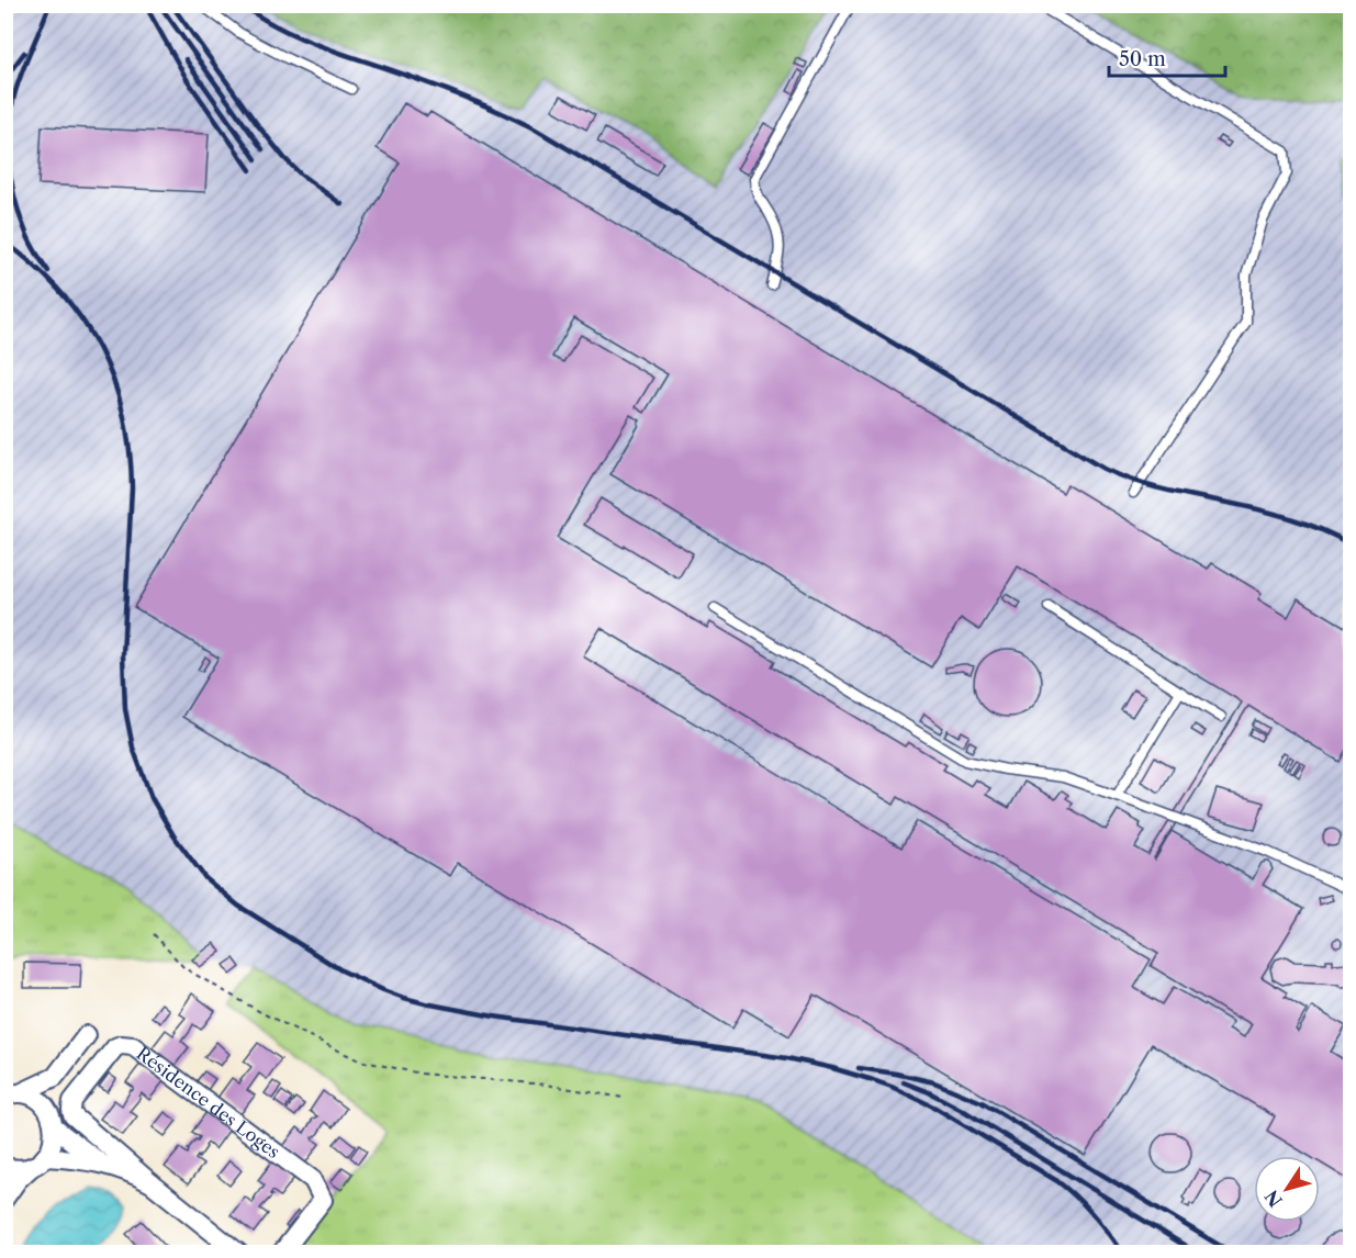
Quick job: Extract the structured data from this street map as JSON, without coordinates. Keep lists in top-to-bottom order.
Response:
{
  "streets": {
    "street": ["Résidence des Loges"]
  },
  "scale_bar": "50 m",
  "north": "bottom left"
}
